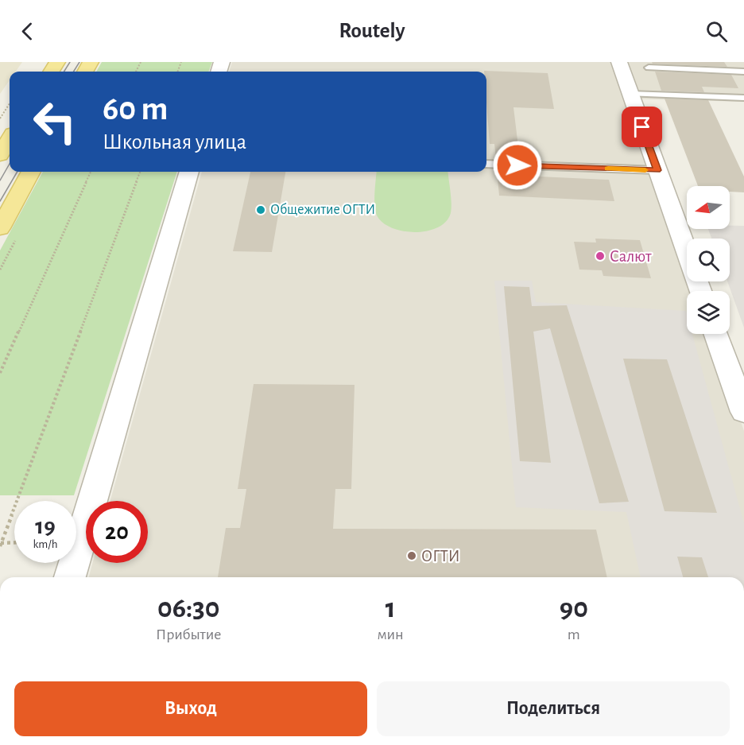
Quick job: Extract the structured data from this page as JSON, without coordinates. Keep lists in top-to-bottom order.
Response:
{
  "places": ["Общежитие ОГТИ", "Салют", "ОГТИ"],
  "north": "left",
  "page": {
    "header": "Routely",
    "turn": ["60 m", "Школьная улица"],
    "speed": "19 km/h",
    "limit": "20",
    "eta": [
      "06:30",
      "Прибытие",
      "1",
      "мин",
      "90",
      "m"
    ],
    "buttons": ["Выход", "Поделиться"]
  }
}
